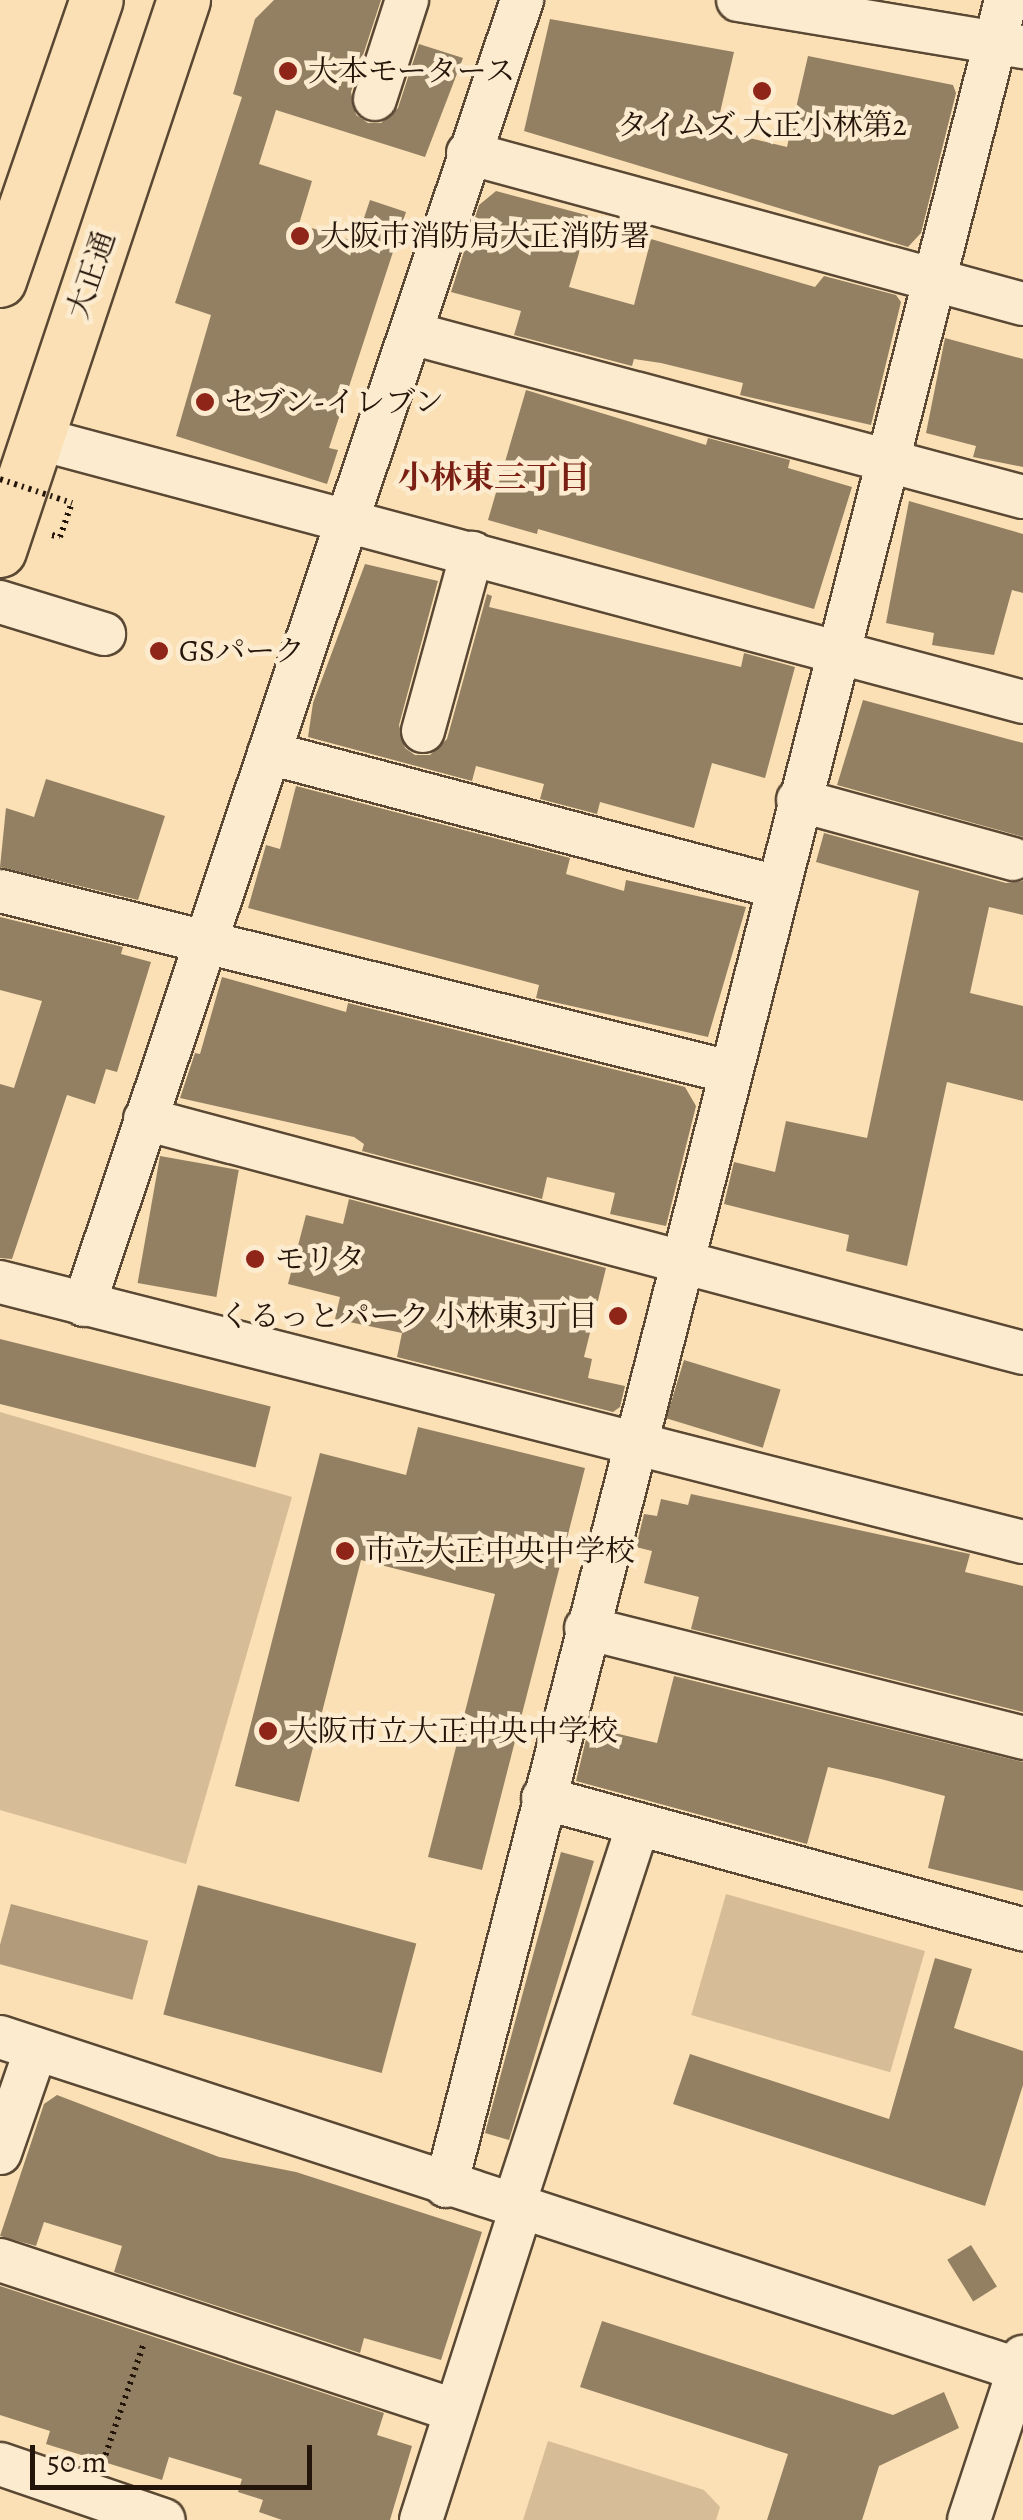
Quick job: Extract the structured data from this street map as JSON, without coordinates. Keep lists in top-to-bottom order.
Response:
{
  "streets": {
    "main road": ["大正通"]
  },
  "districts": ["小林東三丁目"],
  "places": [
    "大本モータース",
    "タイムズ 大正小林第2",
    "大阪市消防局大正消防署",
    "セブン-イレブン",
    "GSパーク",
    "モリタ",
    "くるっとパーク 小林東3丁目",
    "市立大正中央中学校",
    "大阪市立大正中央中学校"
  ],
  "scale_bar": "50 m"
}
